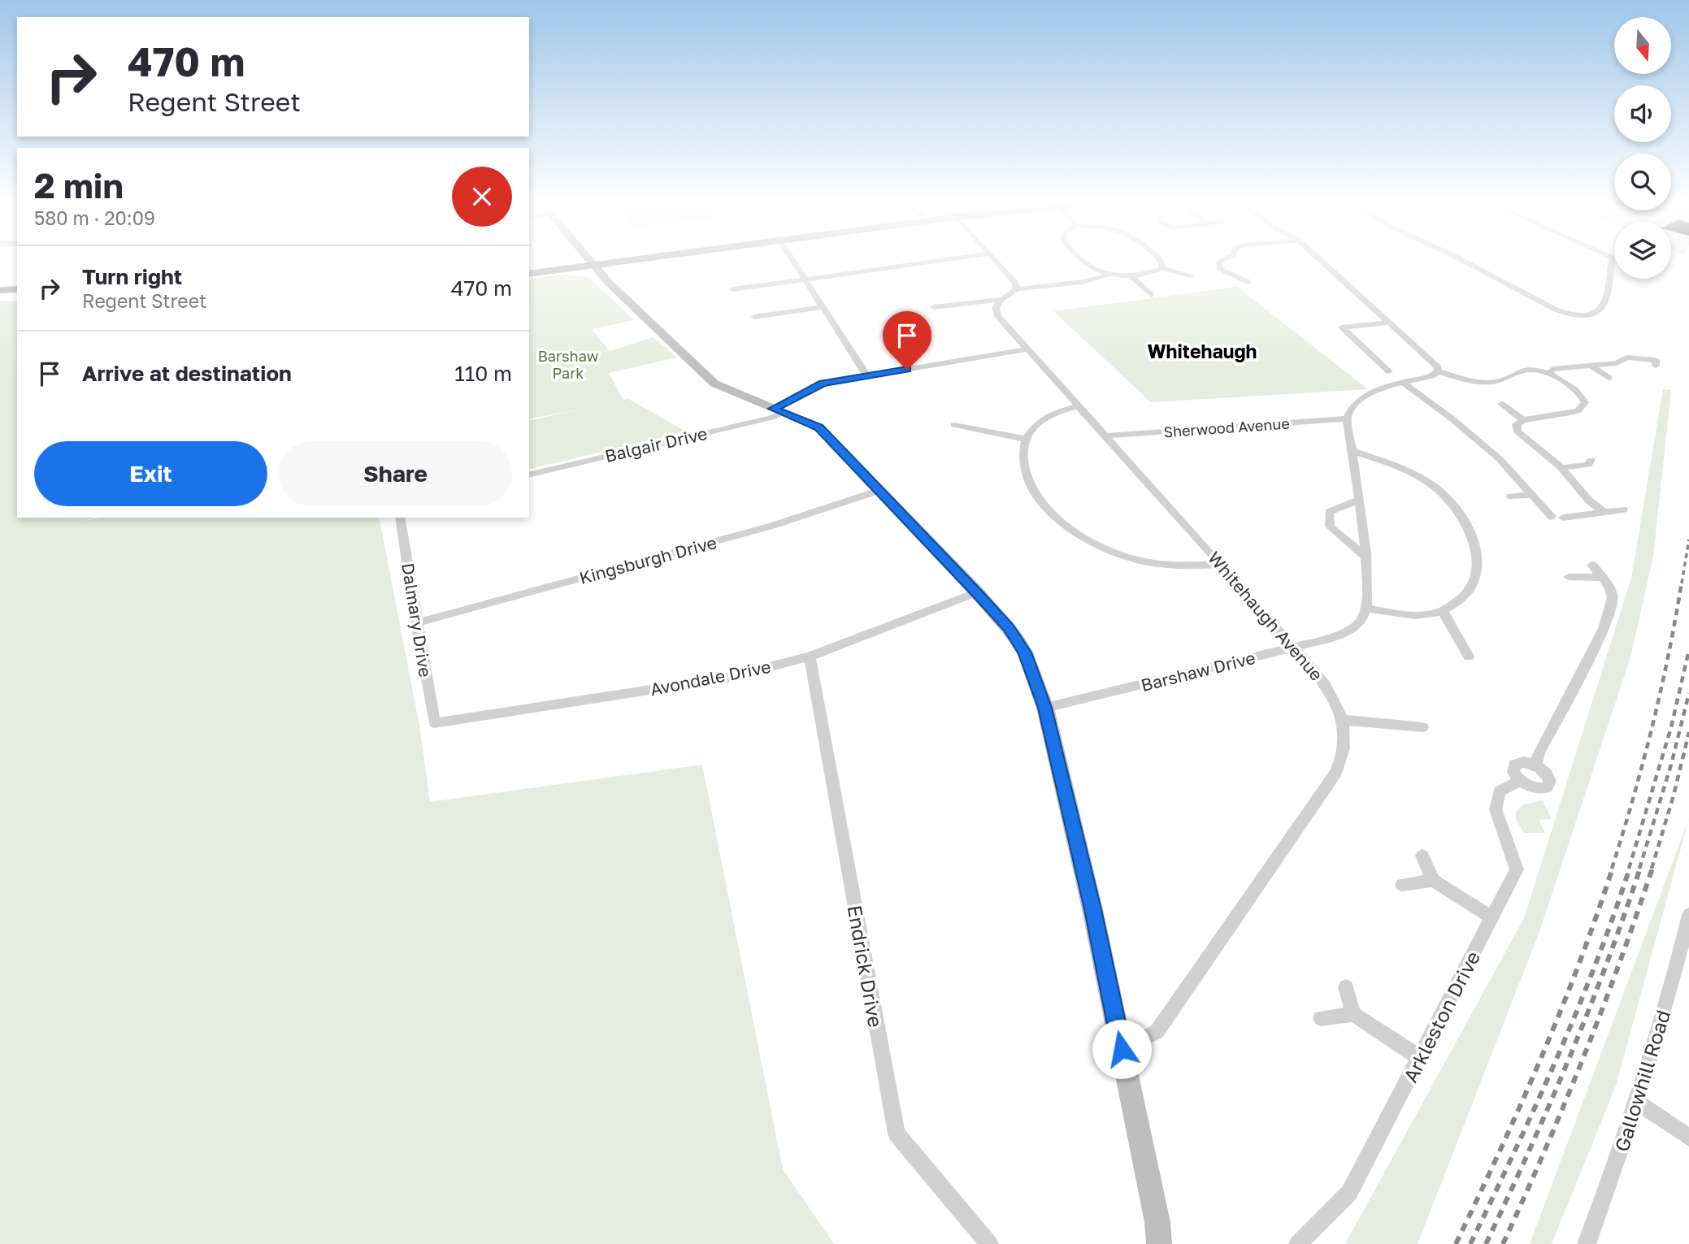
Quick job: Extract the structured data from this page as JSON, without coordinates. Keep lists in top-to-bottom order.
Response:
{
  "streets": {
    "street": [
      "Sherwood Avenue",
      "Balgair Drive",
      "Kingsburgh Drive",
      "Whitehaugh Avenue",
      "Dalmary Drive",
      "Barshaw Drive",
      "Avondale Drive",
      "Endrick Drive",
      "Arkleston Drive",
      "Gallowhill Road"
    ]
  },
  "crossings": [
    ["Sherwood Avenue", "Whitehaugh Avenue"],
    ["Balgair Drive", "Whitehaugh Avenue"],
    ["Kingsburgh Drive", "Dalmary Drive"],
    ["Whitehaugh Avenue", "Barshaw Drive"],
    ["Dalmary Drive", "Avondale Drive"],
    ["Avondale Drive", "Endrick Drive"]
  ],
  "districts": ["Whitehaugh"],
  "parks": ["Barshaw Park"],
  "north": "bottom",
  "page": {
    "turn": ["470 m", "Regent Street"],
    "heading": ["2 min", "580 m · 20:09"],
    "list": [
      {
        "name": "Turn right",
        "note": "Regent Street",
        "value": "470 m"
      },
      {
        "name": "Arrive at destination",
        "value": "110 m"
      }
    ],
    "buttons": ["Exit", "Share"]
  }
}
